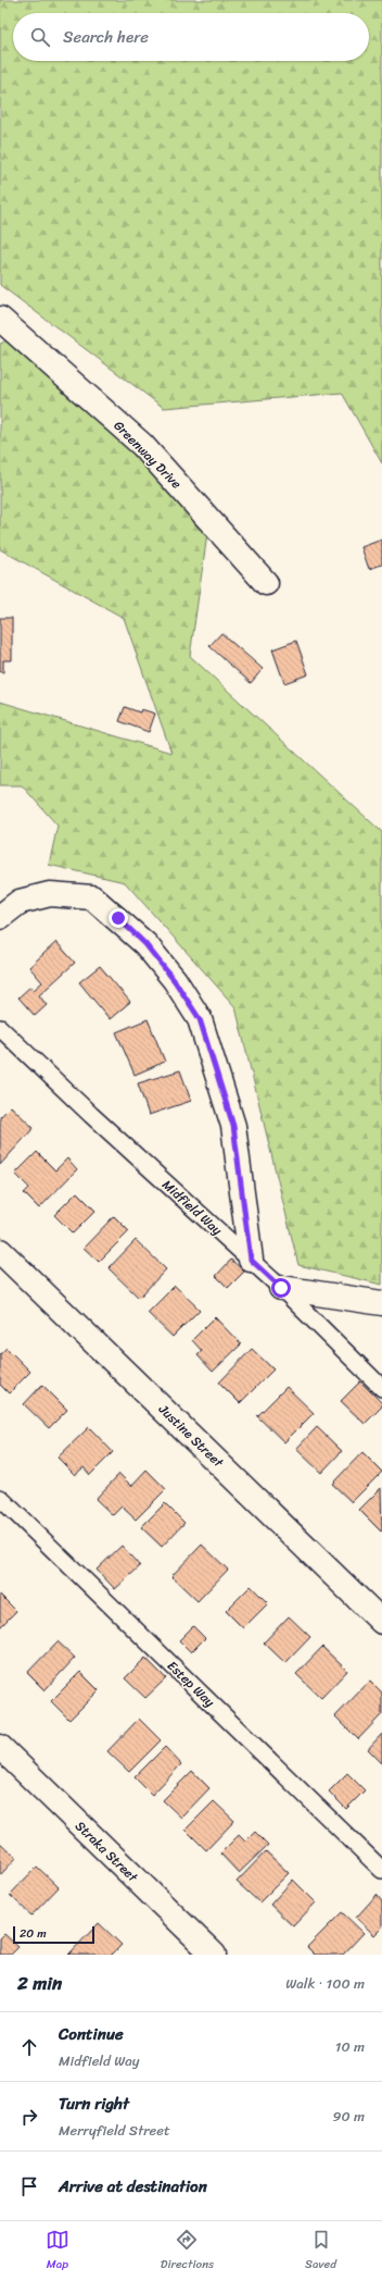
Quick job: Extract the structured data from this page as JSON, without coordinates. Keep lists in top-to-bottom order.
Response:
{
  "streets": {
    "street": ["Greenway Drive", "Justine Street", "Straka Street"],
    "lane": ["Midfield Way", "Estep Way"]
  },
  "scale_bar": "20 m",
  "page": {
    "search": "Search here",
    "scale": "20 m",
    "heading": ["2 min", "Walk · 100 m"],
    "list": [
      ["Continue", "Midfield Way", "10 m"],
      ["Turn right", "Merryfield Street", "90 m"],
      "Arrive at destination"
    ],
    "nav": ["Map", "Directions", "Saved"]
  }
}
